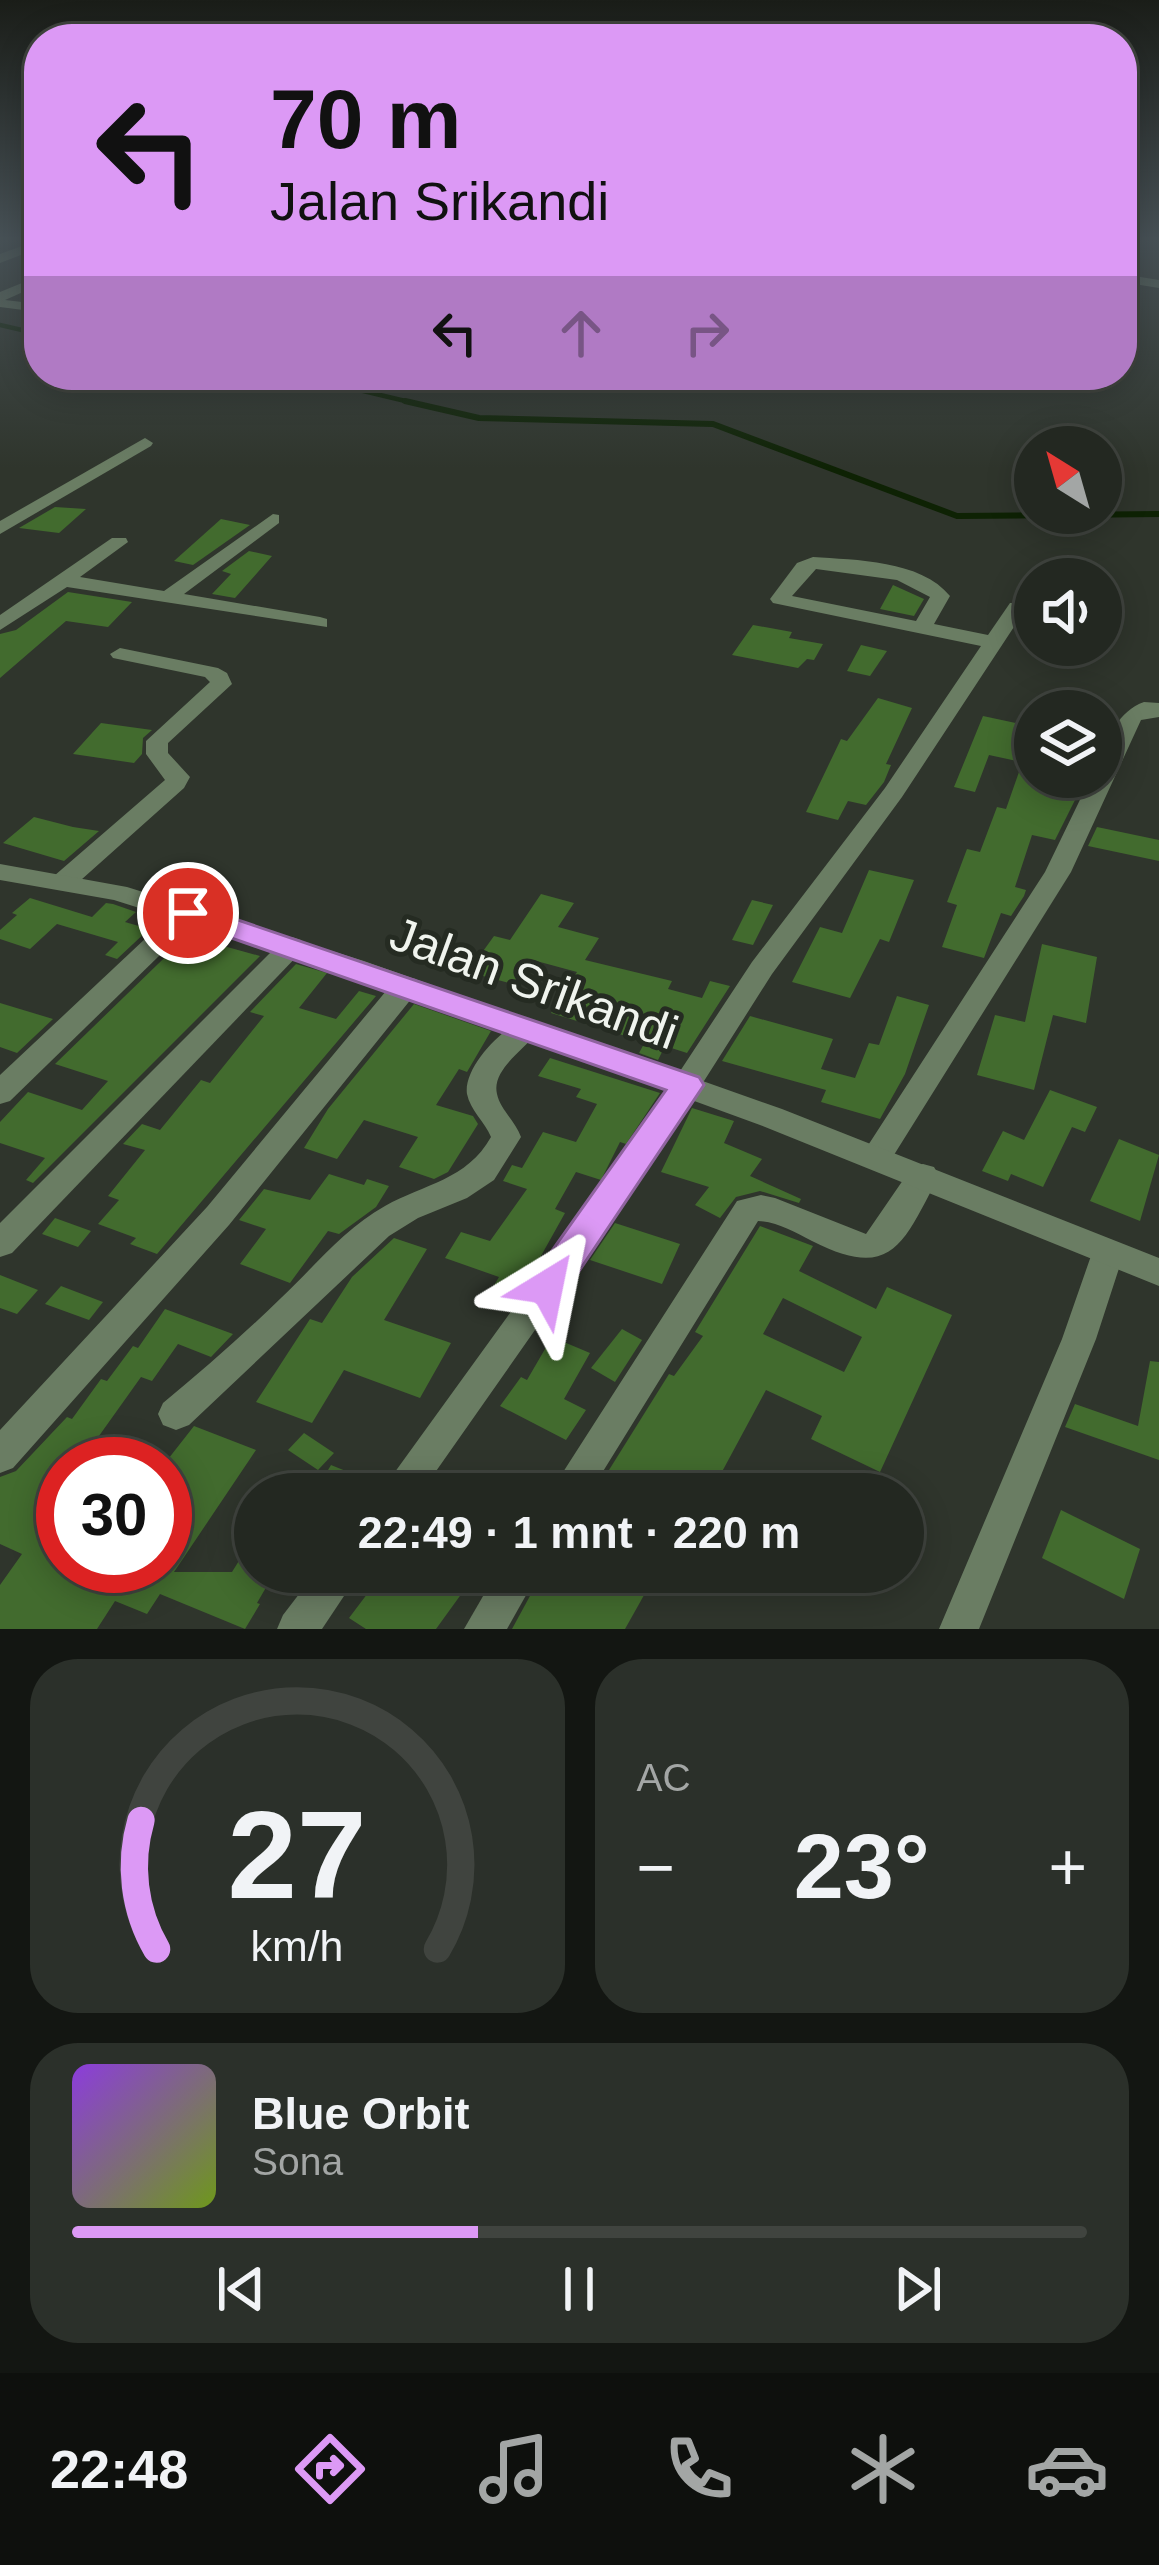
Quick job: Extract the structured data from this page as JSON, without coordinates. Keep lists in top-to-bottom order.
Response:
{
  "streets": {
    "street": ["Jalan Srikandi"]
  },
  "north": "top left",
  "page": {
    "turn": ["70 m", "Jalan Srikandi"],
    "limit": "30",
    "trip": "22:49 · 1 mnt · 220 m",
    "tile": "AC",
    "heat": ["−", "23°", "+"],
    "song": ["Blue Orbit", "Sona"],
    "tabs": "22:48",
    "gauge": ["27", "km/h"]
  }
}
